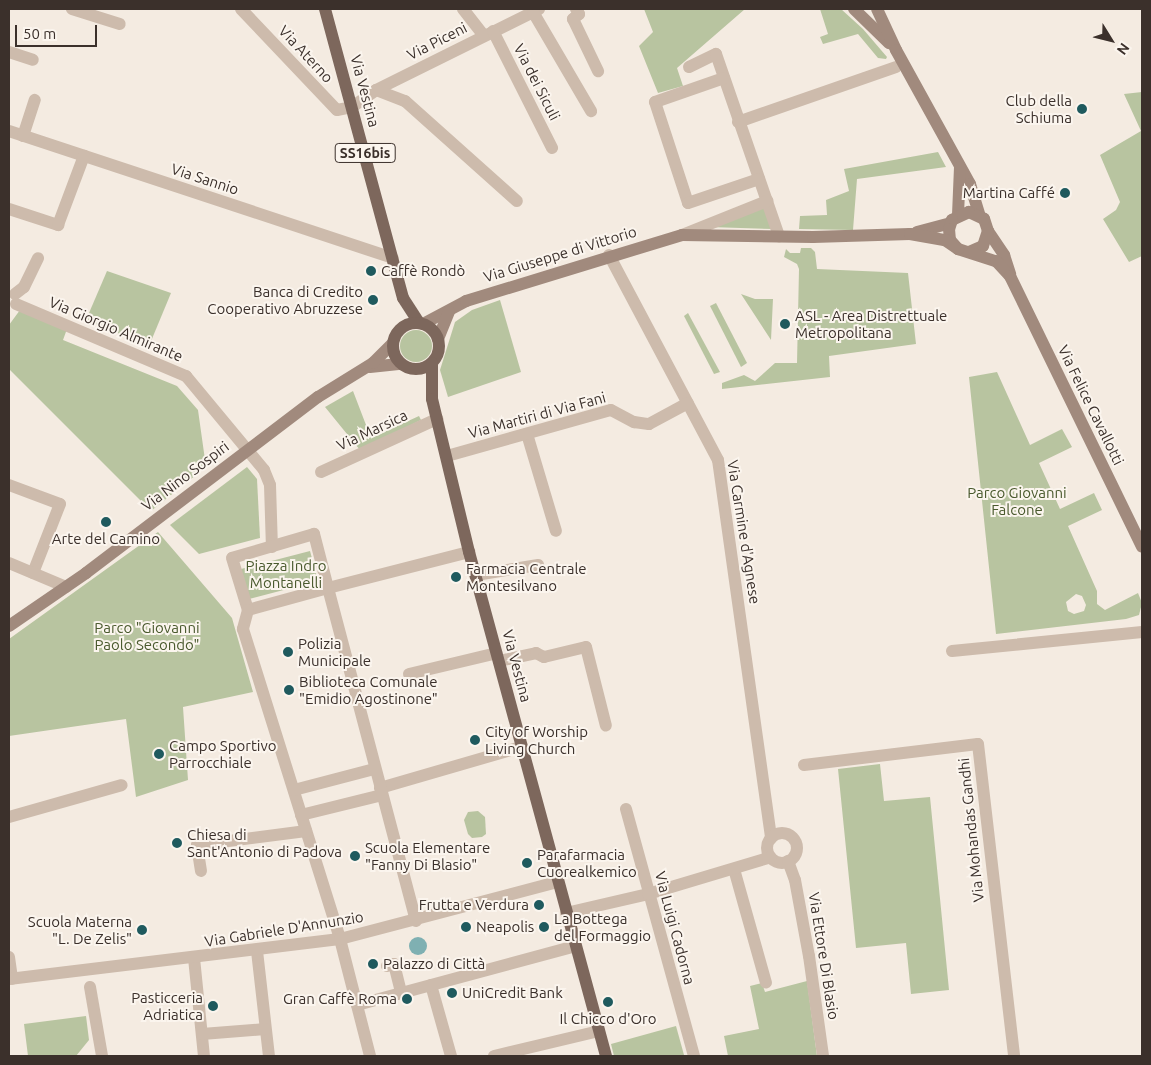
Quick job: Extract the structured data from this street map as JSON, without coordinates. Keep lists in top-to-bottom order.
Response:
{
  "streets": {
    "main road": ["Via Vestina", "SS16bis"],
    "street": [
      "Via Piceni",
      "Via Aterno",
      "Via dei Siculi",
      "Via Sannio",
      "Via Giuseppe di Vittorio",
      "Via Giorgio Almirante",
      "Via Felice Cavallotti",
      "Via Martiri di Via Fani",
      "Via Marsica",
      "Via Nino Sospiri",
      "Via Carmine d'Agnese",
      "Via Mohandas Gandhi",
      "Via Luigi Cadorna",
      "Via Gabriele D'Annunzio",
      "Via Ettore Di Blasio"
    ]
  },
  "crossings": [
    ["Via Piceni", "Via Aterno"],
    ["Via Piceni", "Via dei Siculi"],
    ["Via Piceni", "Via Vestina"],
    ["Via Aterno", "Via Vestina"],
    ["Via Vestina", "SS16bis"],
    ["Via Vestina", "Via Sannio"],
    ["Via Vestina", "Via Giuseppe di Vittorio"],
    ["Via Vestina", "Via Martiri di Via Fani"],
    ["Via Vestina", "Via Marsica"],
    ["Via Vestina", "Via Nino Sospiri"],
    ["Via Vestina", "Via Gabriele D'Annunzio"],
    ["SS16bis", "Via Giuseppe di Vittorio"],
    ["SS16bis", "Via Nino Sospiri"],
    ["Via Giuseppe di Vittorio", "Via Felice Cavallotti"],
    ["Via Giuseppe di Vittorio", "Via Nino Sospiri"],
    ["Via Giuseppe di Vittorio", "Via Carmine d'Agnese"],
    ["Via Giorgio Almirante", "Via Nino Sospiri"],
    ["Via Martiri di Via Fani", "Via Carmine d'Agnese"],
    ["Via Carmine d'Agnese", "Via Ettore Di Blasio"]
  ],
  "parks": ["Parco Giovanni Falcone", "Piazza Indro Montanelli", "Parco \"Giovanni Paolo Secondo\""],
  "places": [
    "Club della Schiuma",
    "Martina Caffé",
    "Caffè Rondò",
    "Banca di Credito Cooperativo Abruzzese",
    "ASL - Area Distrettuale Metropolitana",
    "Arte del Camino",
    "Farmacia Centrale Montesilvano",
    "Polizia Municipale",
    "Biblioteca Comunale \"Emidio Agostinone\"",
    "City of Worship Living Church",
    "Campo Sportivo Parrocchiale",
    "Chiesa di Sant'Antonio di Padova",
    "Scuola Elementare \"Fanny Di Blasio\"",
    "Parafarmacia Cuorealkemico",
    "Frutta e Verdura",
    "Neapolis",
    "La Bottega del Formaggio",
    "Scuola Materna \"L. De Zelis\"",
    "Palazzo di Città",
    "UniCredit Bank",
    "Gran Caffè Roma",
    "Il Chicco d'Oro",
    "Pasticceria Adriatica"
  ],
  "scale_bar": "50 m",
  "north": "bottom right"
}
